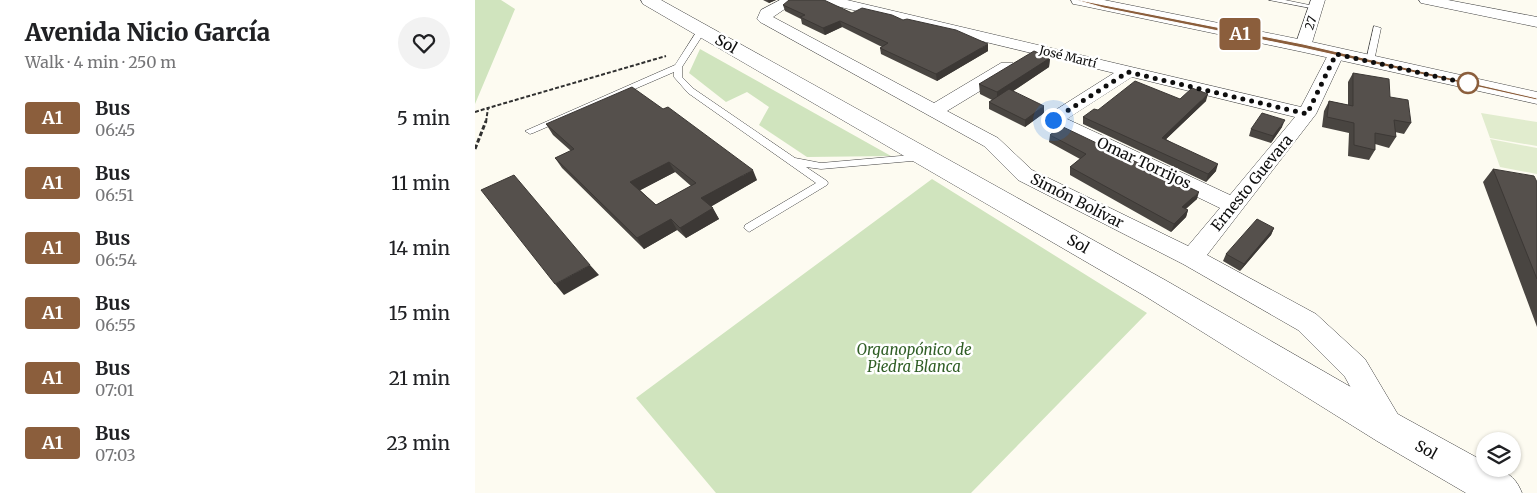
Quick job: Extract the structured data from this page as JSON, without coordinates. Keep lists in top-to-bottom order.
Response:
{
  "streets": {
    "street": [
      "27",
      "Sol",
      "José Martí",
      "Omar Torrijos",
      "Ernesto Guevara",
      "Simón Bolívar"
    ]
  },
  "crossings": [
    ["Sol", "Simón Bolívar"],
    ["José Martí", "Omar Torrijos"],
    ["José Martí", "Ernesto Guevara"],
    ["Omar Torrijos", "Ernesto Guevara"],
    ["Ernesto Guevara", "Simón Bolívar"]
  ],
  "parks": ["Organopónico de Piedra Blanca"],
  "lines": ["bus line A1"],
  "page": {
    "heading": ["Avenida Nicio García", "Walk · 4 min · 250 m"],
    "on_map": "A1",
    "list": [
      {
        "mark": "A1",
        "name": "Bus",
        "note": "06:45",
        "value": "5 min"
      },
      {
        "mark": "A1",
        "name": "Bus",
        "note": "06:51",
        "value": "11 min"
      },
      {
        "mark": "A1",
        "name": "Bus",
        "note": "06:54",
        "value": "14 min"
      },
      {
        "mark": "A1",
        "name": "Bus",
        "note": "06:55",
        "value": "15 min"
      },
      {
        "mark": "A1",
        "name": "Bus",
        "note": "07:01",
        "value": "21 min"
      },
      {
        "mark": "A1",
        "name": "Bus",
        "note": "07:03",
        "value": "23 min"
      }
    ]
  }
}
